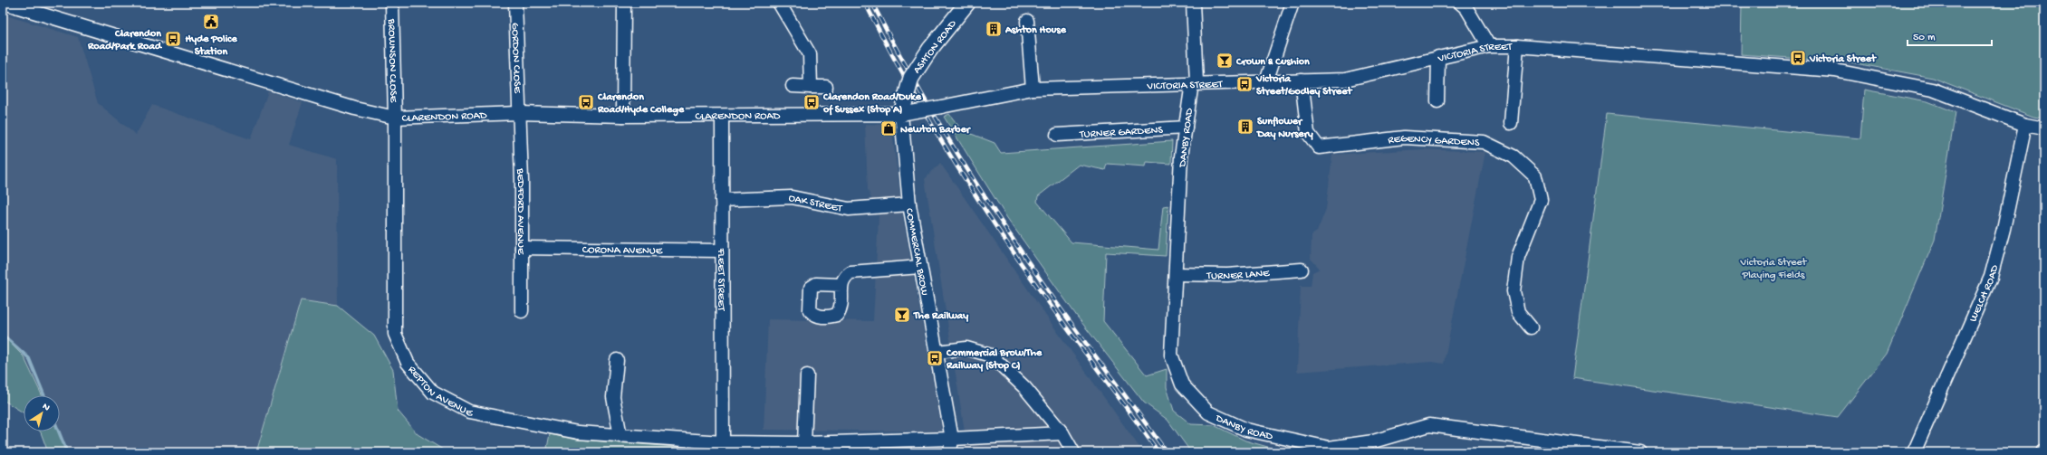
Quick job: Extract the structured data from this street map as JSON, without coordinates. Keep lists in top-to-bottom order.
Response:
{
  "streets": {
    "street": [
      "ASHTON ROAD",
      "VICTORIA STREET",
      "GORDON CLOSE",
      "BROWNSON CLOSE",
      "CLARENDON ROAD",
      "TURNER GARDENS",
      "DANBY ROAD",
      "REGENCY GARDENS",
      "OAK STREET",
      "BEDFORD AVENUE",
      "CORONA AVENUE",
      "COMMERCIAL BROW",
      "TURNER LANE",
      "FLEET STREET",
      "WELCH ROAD",
      "REPTON AVENUE"
    ]
  },
  "crossings": [
    ["ASHTON ROAD", "VICTORIA STREET"],
    ["ASHTON ROAD", "CLARENDON ROAD"],
    ["ASHTON ROAD", "COMMERCIAL BROW"],
    ["VICTORIA STREET", "CLARENDON ROAD"],
    ["VICTORIA STREET", "DANBY ROAD"],
    ["VICTORIA STREET", "REGENCY GARDENS"],
    ["VICTORIA STREET", "COMMERCIAL BROW"],
    ["VICTORIA STREET", "WELCH ROAD"],
    ["GORDON CLOSE", "CLARENDON ROAD"],
    ["GORDON CLOSE", "BEDFORD AVENUE"],
    ["BROWNSON CLOSE", "CLARENDON ROAD"],
    ["BROWNSON CLOSE", "REPTON AVENUE"],
    ["CLARENDON ROAD", "BEDFORD AVENUE"],
    ["CLARENDON ROAD", "COMMERCIAL BROW"],
    ["CLARENDON ROAD", "FLEET STREET"],
    ["CLARENDON ROAD", "REPTON AVENUE"],
    ["TURNER GARDENS", "DANBY ROAD"],
    ["DANBY ROAD", "TURNER LANE"],
    ["OAK STREET", "COMMERCIAL BROW"],
    ["OAK STREET", "FLEET STREET"],
    ["BEDFORD AVENUE", "CORONA AVENUE"],
    ["CORONA AVENUE", "FLEET STREET"],
    ["COMMERCIAL BROW", "REPTON AVENUE"],
    ["FLEET STREET", "REPTON AVENUE"]
  ],
  "parks": ["Victoria Street Playing Fields"],
  "places": {
    "public building": ["Hyde Police Station"],
    "building": ["Ashton House", "Sunflower Day Nursery"],
    "bus stop": [
      "Clarendon Road/Park Road",
      "Victoria Street",
      "Victoria Street/Godley Street",
      "Clarendon Road/Hyde College",
      "Clarendon Road/Duke of Sussex (Stop A)",
      "Commercial Brow/The Railway (Stop C)"
    ],
    "bar": ["Crown & Cushion", "The Railway"],
    "shop": ["Newton Barber"]
  },
  "scale_bar": "50 m",
  "north": "top right"
}
